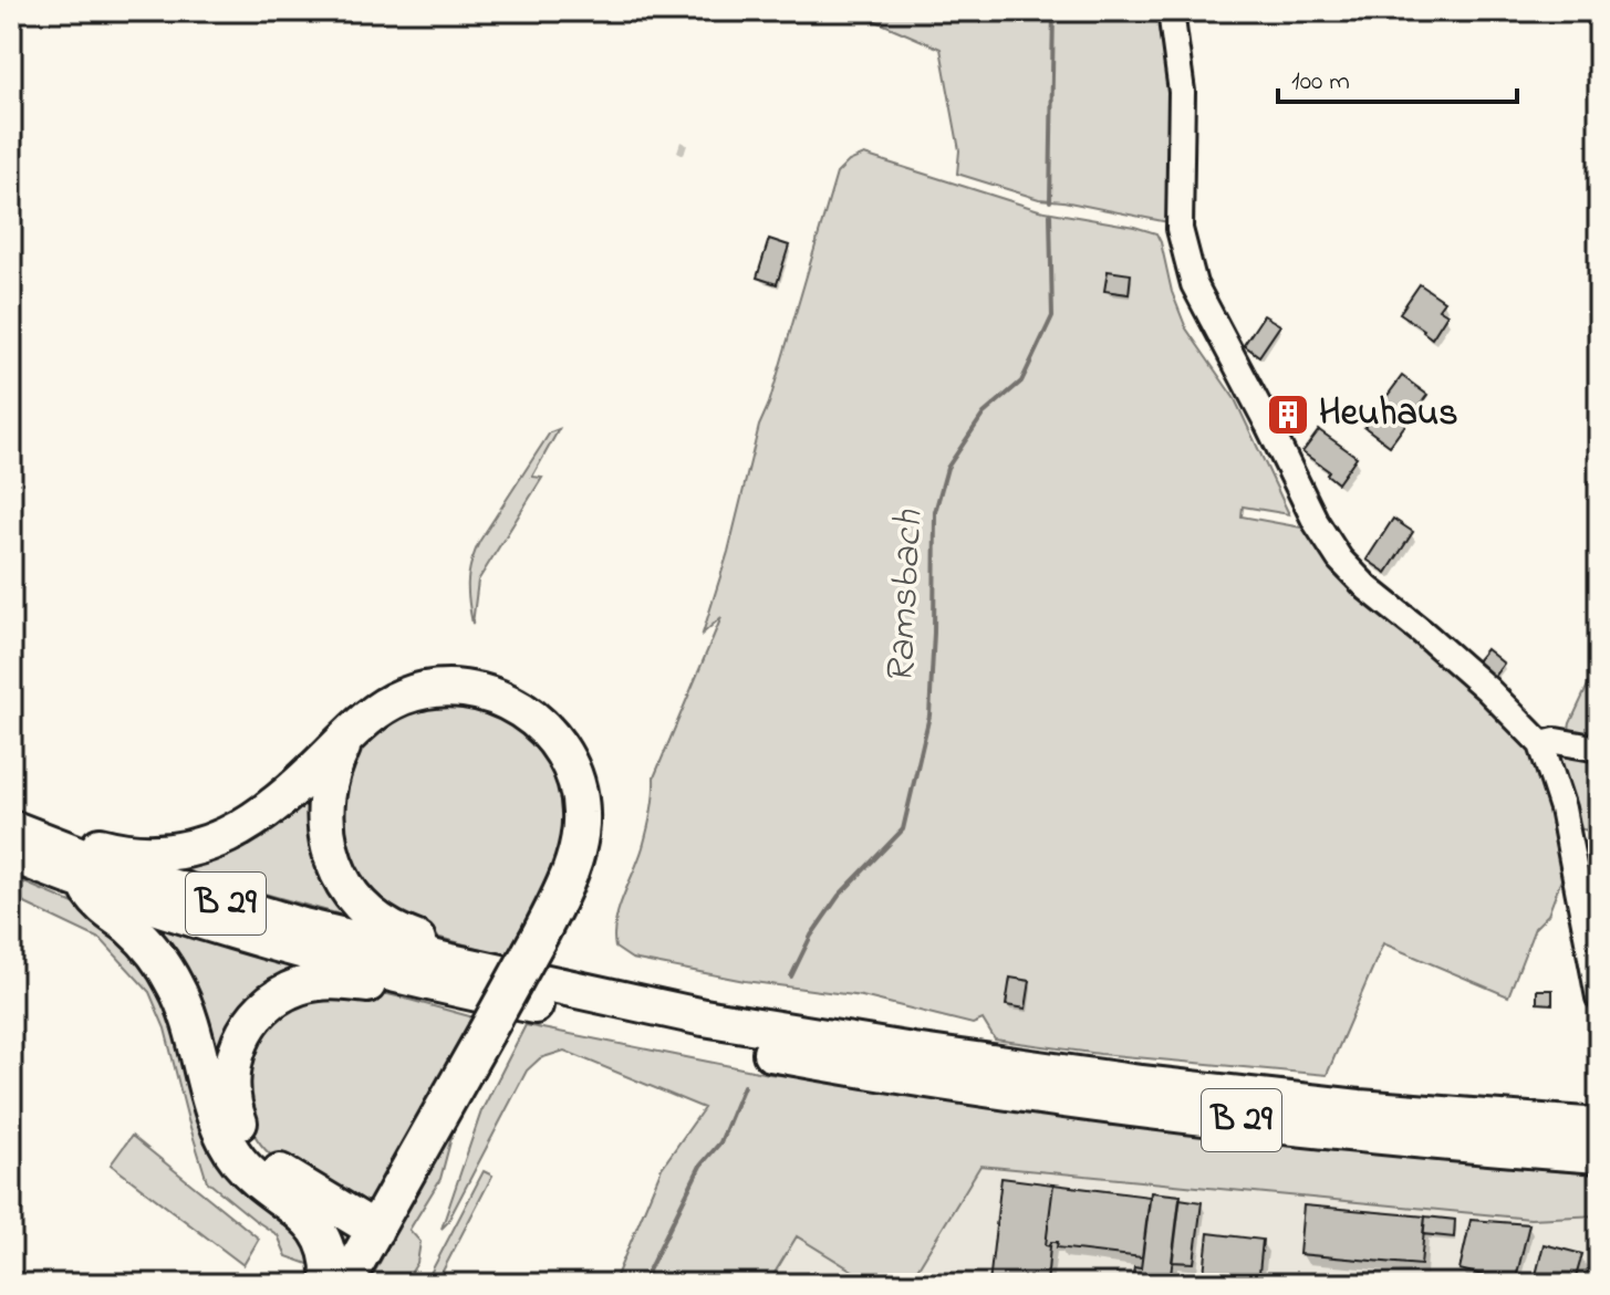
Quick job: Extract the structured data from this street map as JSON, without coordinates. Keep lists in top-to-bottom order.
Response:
{
  "streets": {
    "highway": ["B 29"]
  },
  "water": ["Ramsbach"],
  "places": {
    "building": ["Heuhaus"]
  },
  "scale_bar": "100 m"
}
